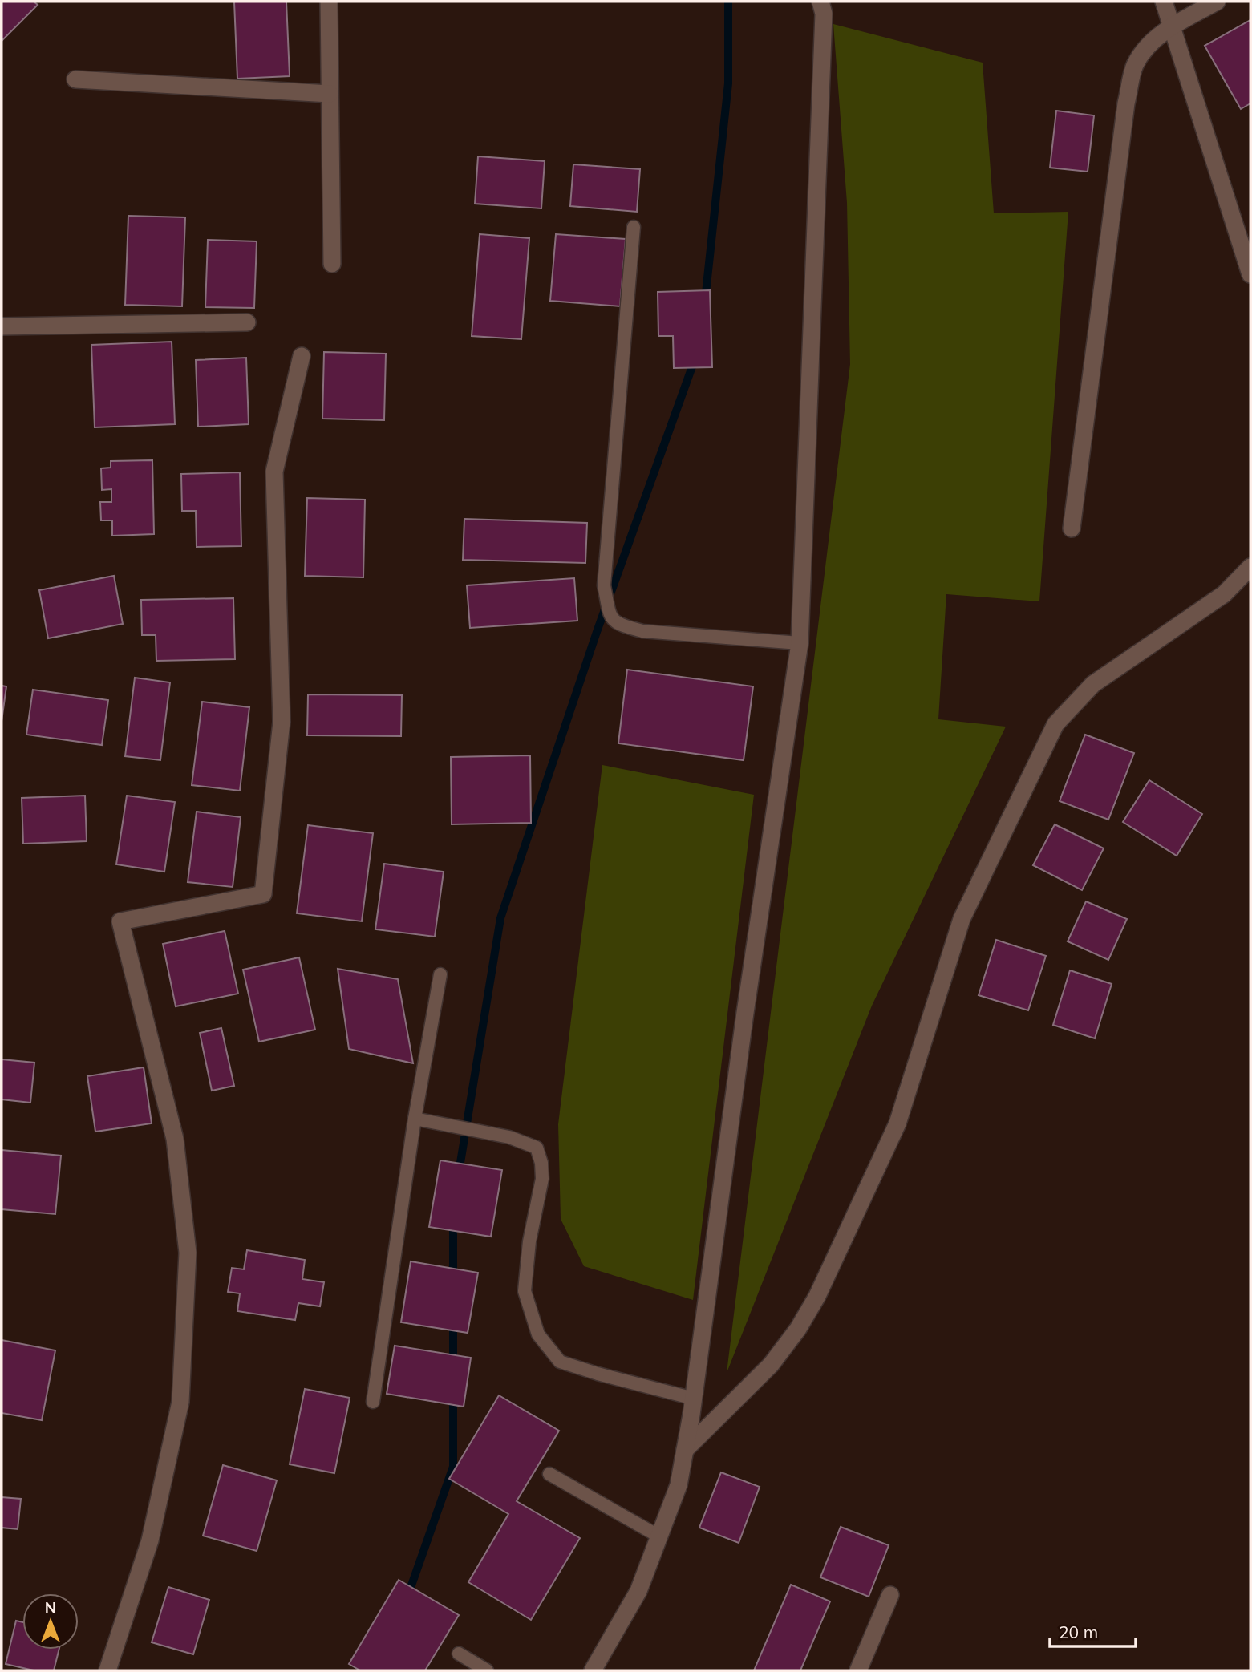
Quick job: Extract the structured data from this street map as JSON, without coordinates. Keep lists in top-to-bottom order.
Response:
{
  "scale_bar": "20 m",
  "north": "top"
}
